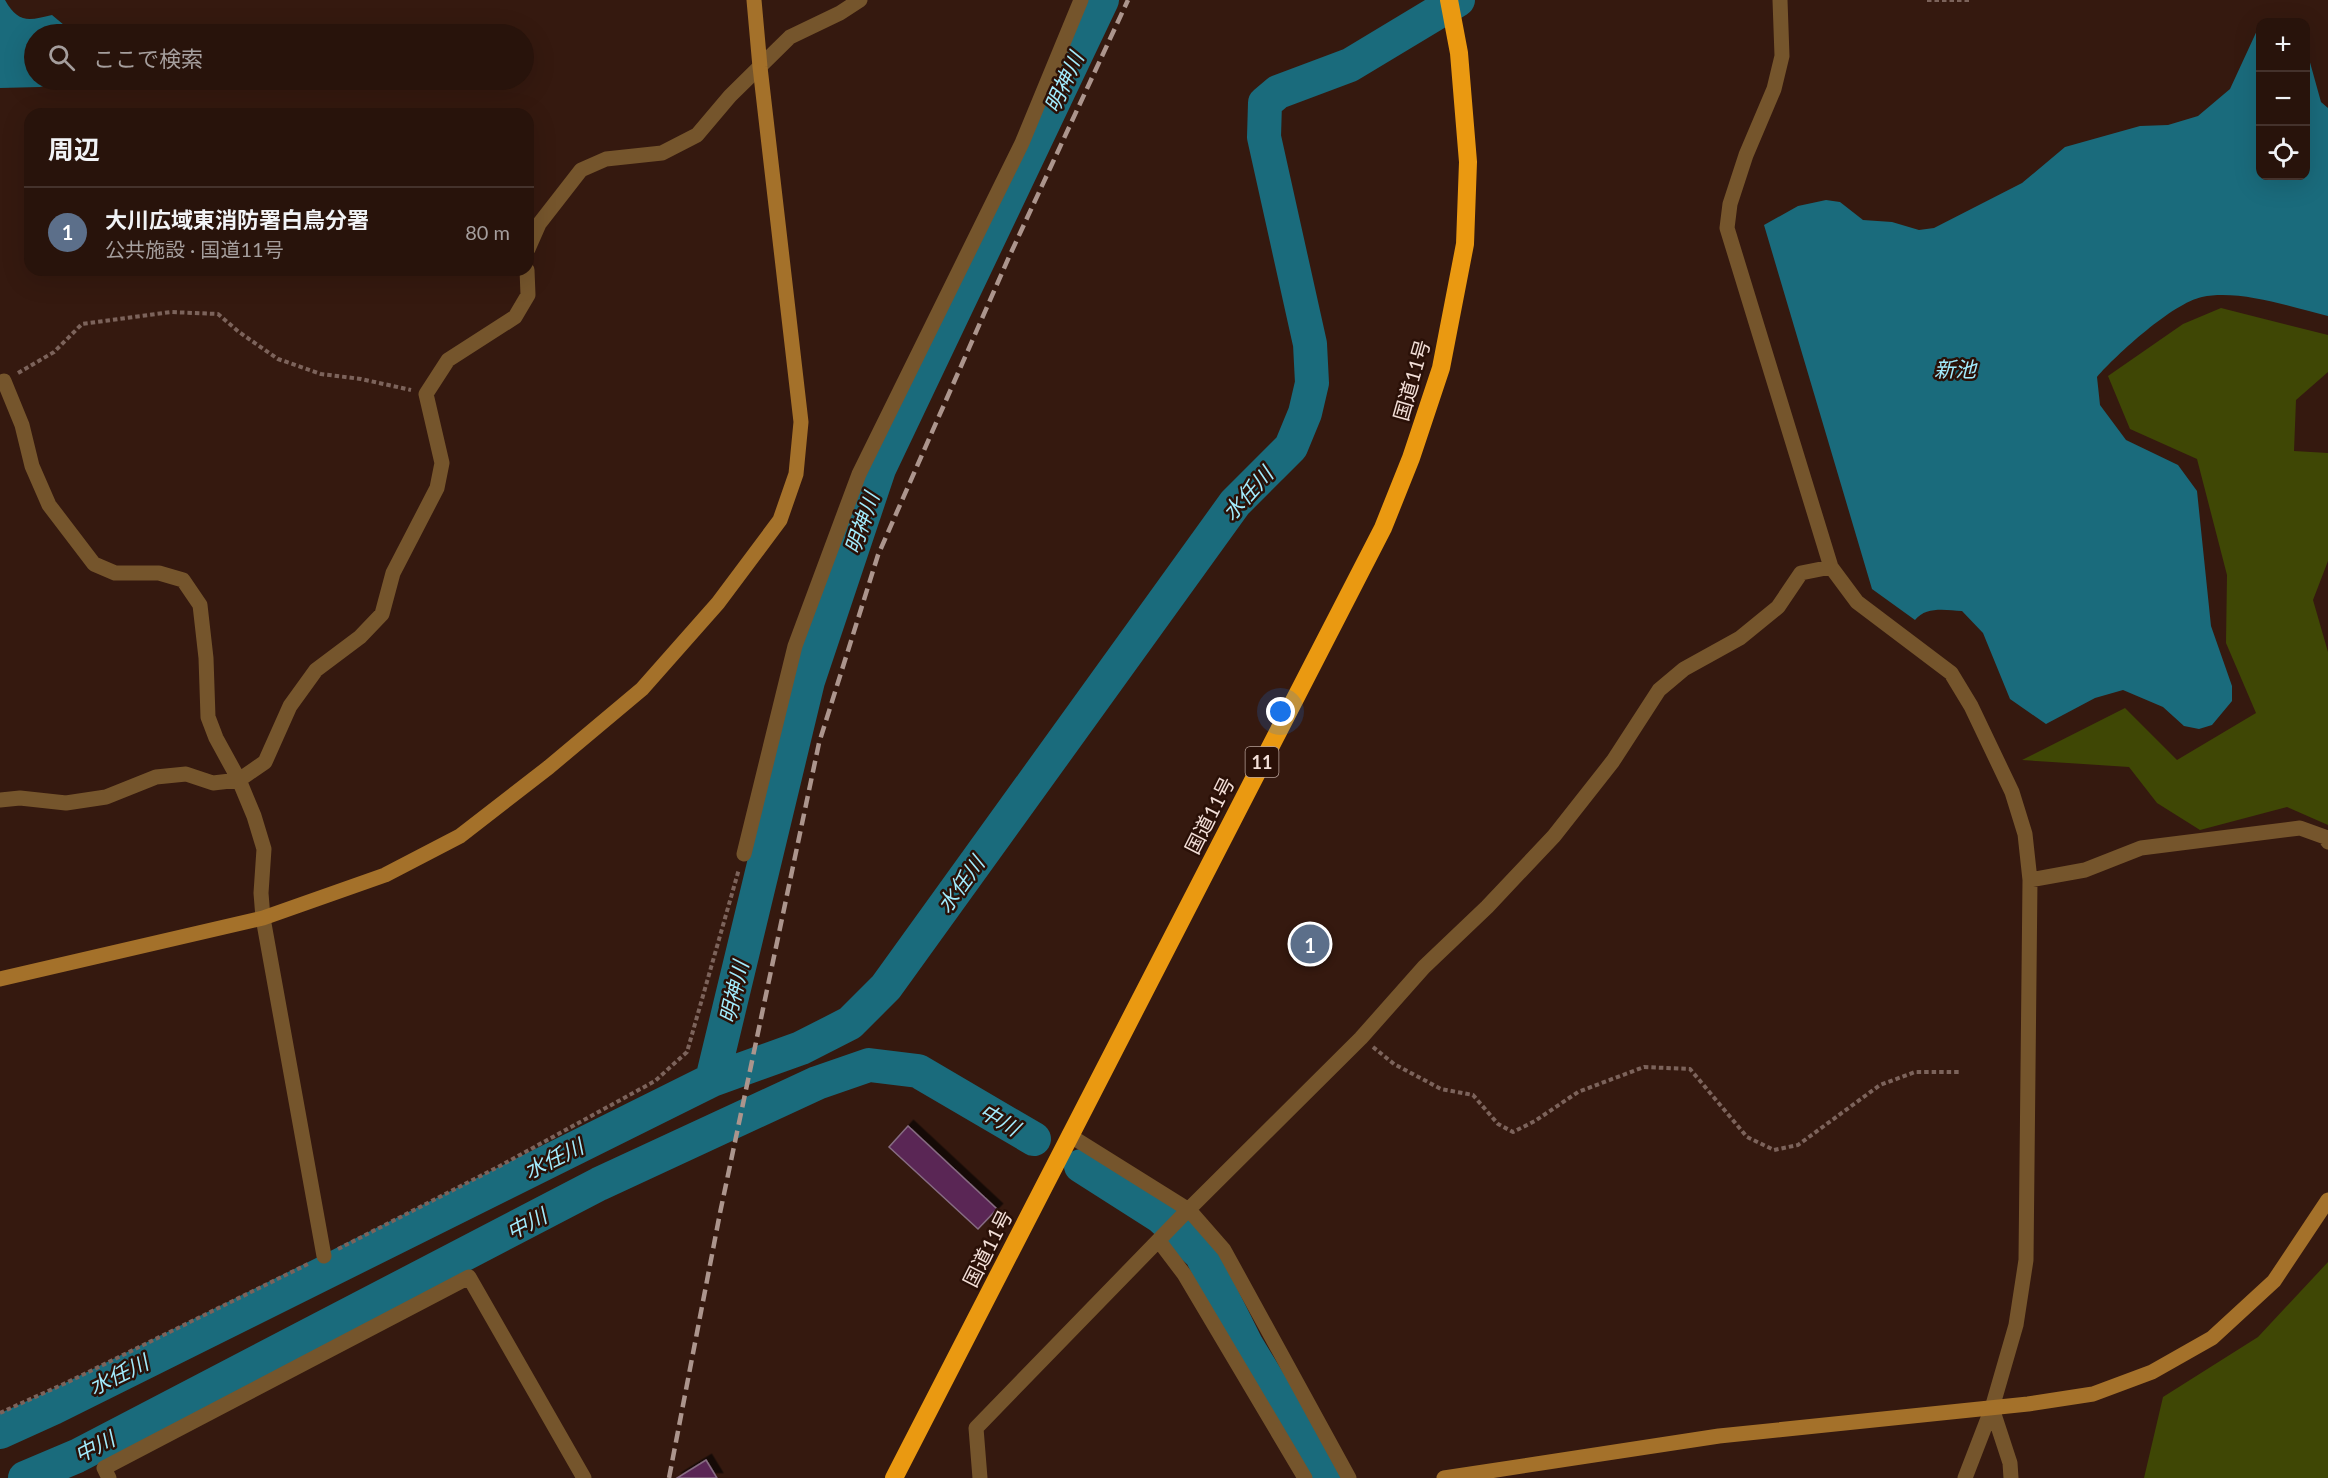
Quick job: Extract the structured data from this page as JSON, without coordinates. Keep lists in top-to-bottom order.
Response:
{
  "streets": {
    "highway": ["国道11号", "11"]
  },
  "water": [
    "明神川",
    "新池",
    "水任川",
    "中川"
  ],
  "page": {
    "map_buttons": ["+", "−"],
    "search": "ここで検索",
    "heading": "周辺",
    "list": [
      {
        "mark": "1",
        "name": "大川広域東消防署白鳥分署",
        "note": "公共施設 · 国道11号",
        "value": "80 m"
      }
    ],
    "pins": "1"
  }
}
